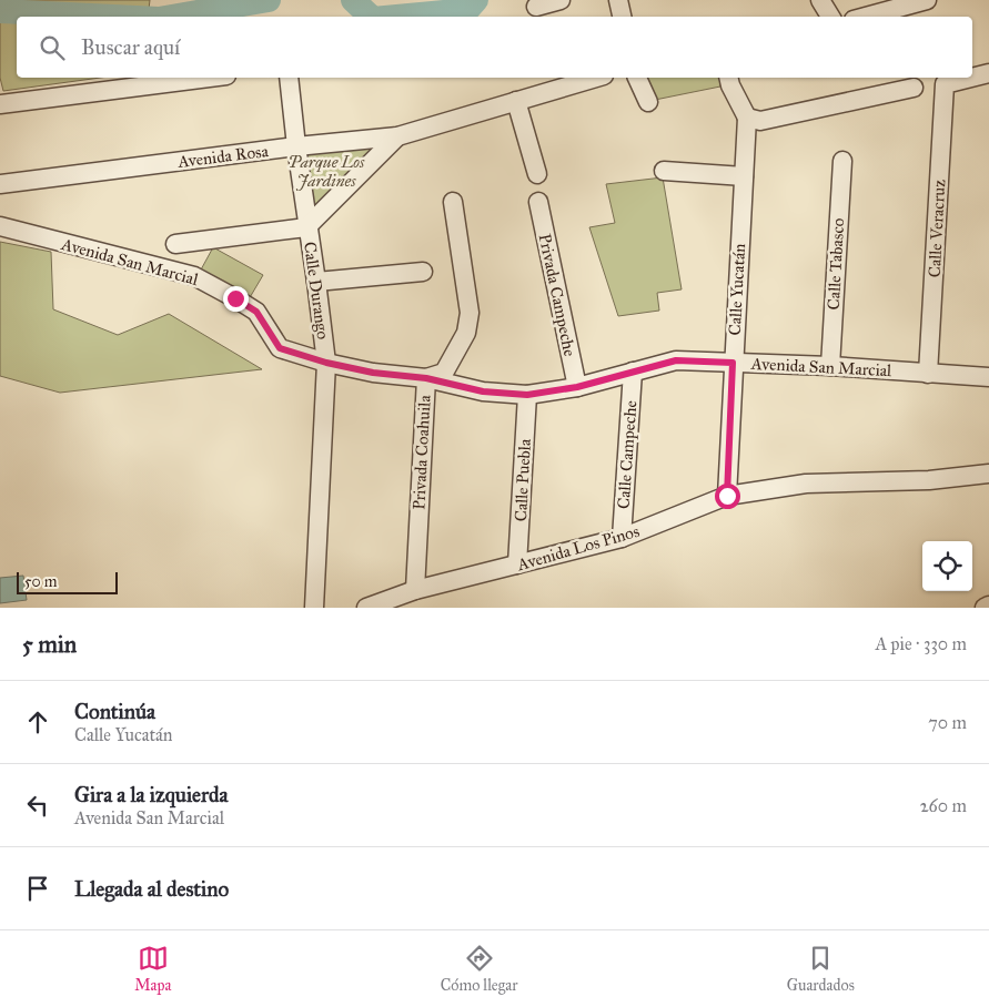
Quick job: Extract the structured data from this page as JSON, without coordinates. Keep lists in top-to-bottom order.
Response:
{
  "streets": {
    "street": [
      "Avenida Rosa",
      "Calle Veracruz",
      "Avenida San Marcial",
      "Calle Tabasco",
      "Calle Yucatán",
      "Calle Durango",
      "Privada Campeche",
      "Privada Coahuila",
      "Calle Campeche",
      "Calle Puebla",
      "Avenida Los Pinos"
    ]
  },
  "crossings": [
    ["Avenida Rosa", "Calle Durango"],
    ["Calle Veracruz", "Avenida San Marcial"],
    ["Avenida San Marcial", "Calle Tabasco"],
    ["Avenida San Marcial", "Calle Yucatán"],
    ["Avenida San Marcial", "Calle Durango"],
    ["Avenida San Marcial", "Privada Campeche"],
    ["Avenida San Marcial", "Privada Coahuila"],
    ["Avenida San Marcial", "Calle Campeche"],
    ["Avenida San Marcial", "Calle Puebla"],
    ["Calle Yucatán", "Avenida Los Pinos"],
    ["Privada Coahuila", "Avenida Los Pinos"],
    ["Calle Campeche", "Avenida Los Pinos"],
    ["Calle Puebla", "Avenida Los Pinos"]
  ],
  "parks": ["Parque Los Jardines"],
  "scale_bar": "50 m",
  "page": {
    "search": "Buscar aquí",
    "scale": "50 m",
    "heading": ["5 min", "A pie · 330 m"],
    "list": [
      ["Continúa", "Calle Yucatán", "70 m"],
      ["Gira a la izquierda", "Avenida San Marcial", "260 m"],
      "Llegada al destino"
    ],
    "nav": ["Mapa", "Cómo llegar", "Guardados"]
  }
}
